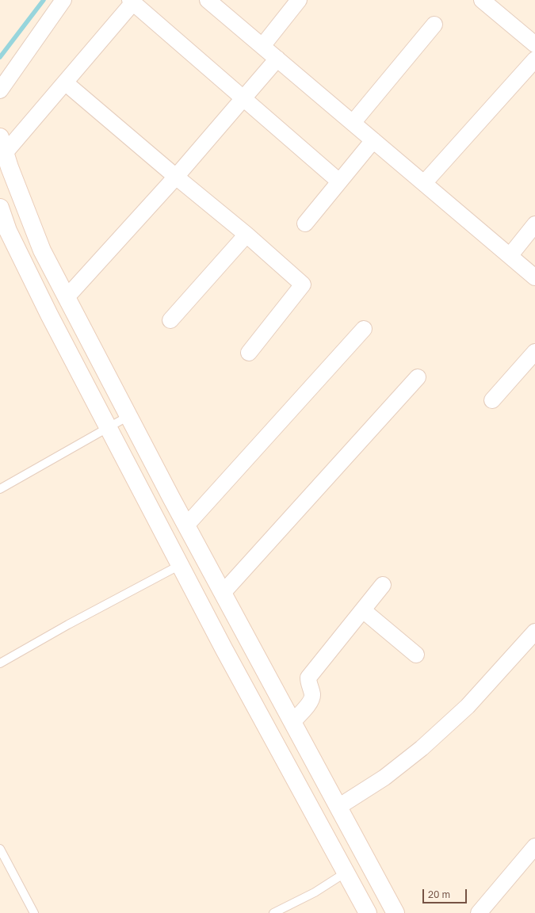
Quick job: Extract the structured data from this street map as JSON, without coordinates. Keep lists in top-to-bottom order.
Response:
{
  "scale_bar": "20 m"
}
